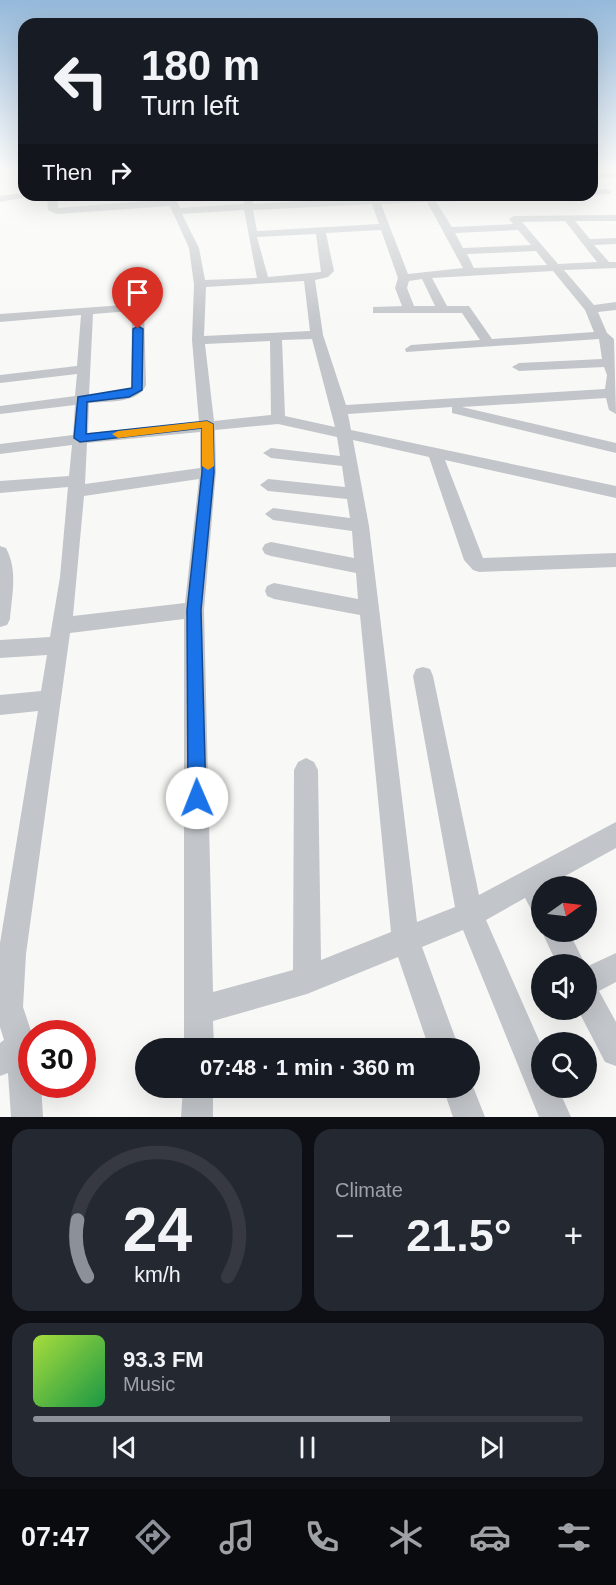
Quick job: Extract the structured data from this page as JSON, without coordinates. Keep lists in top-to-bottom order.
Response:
{
  "north": "right",
  "page": {
    "turn": ["180 m", "Turn left"],
    "then": "Then",
    "limit": "30",
    "trip": "07:48 · 1 min · 360 m",
    "tile": "Climate",
    "heat": ["−", "21.5°", "+"],
    "song": ["93.3 FM", "Music"],
    "tabs": "07:47",
    "gauge": ["24", "km/h"]
  }
}
